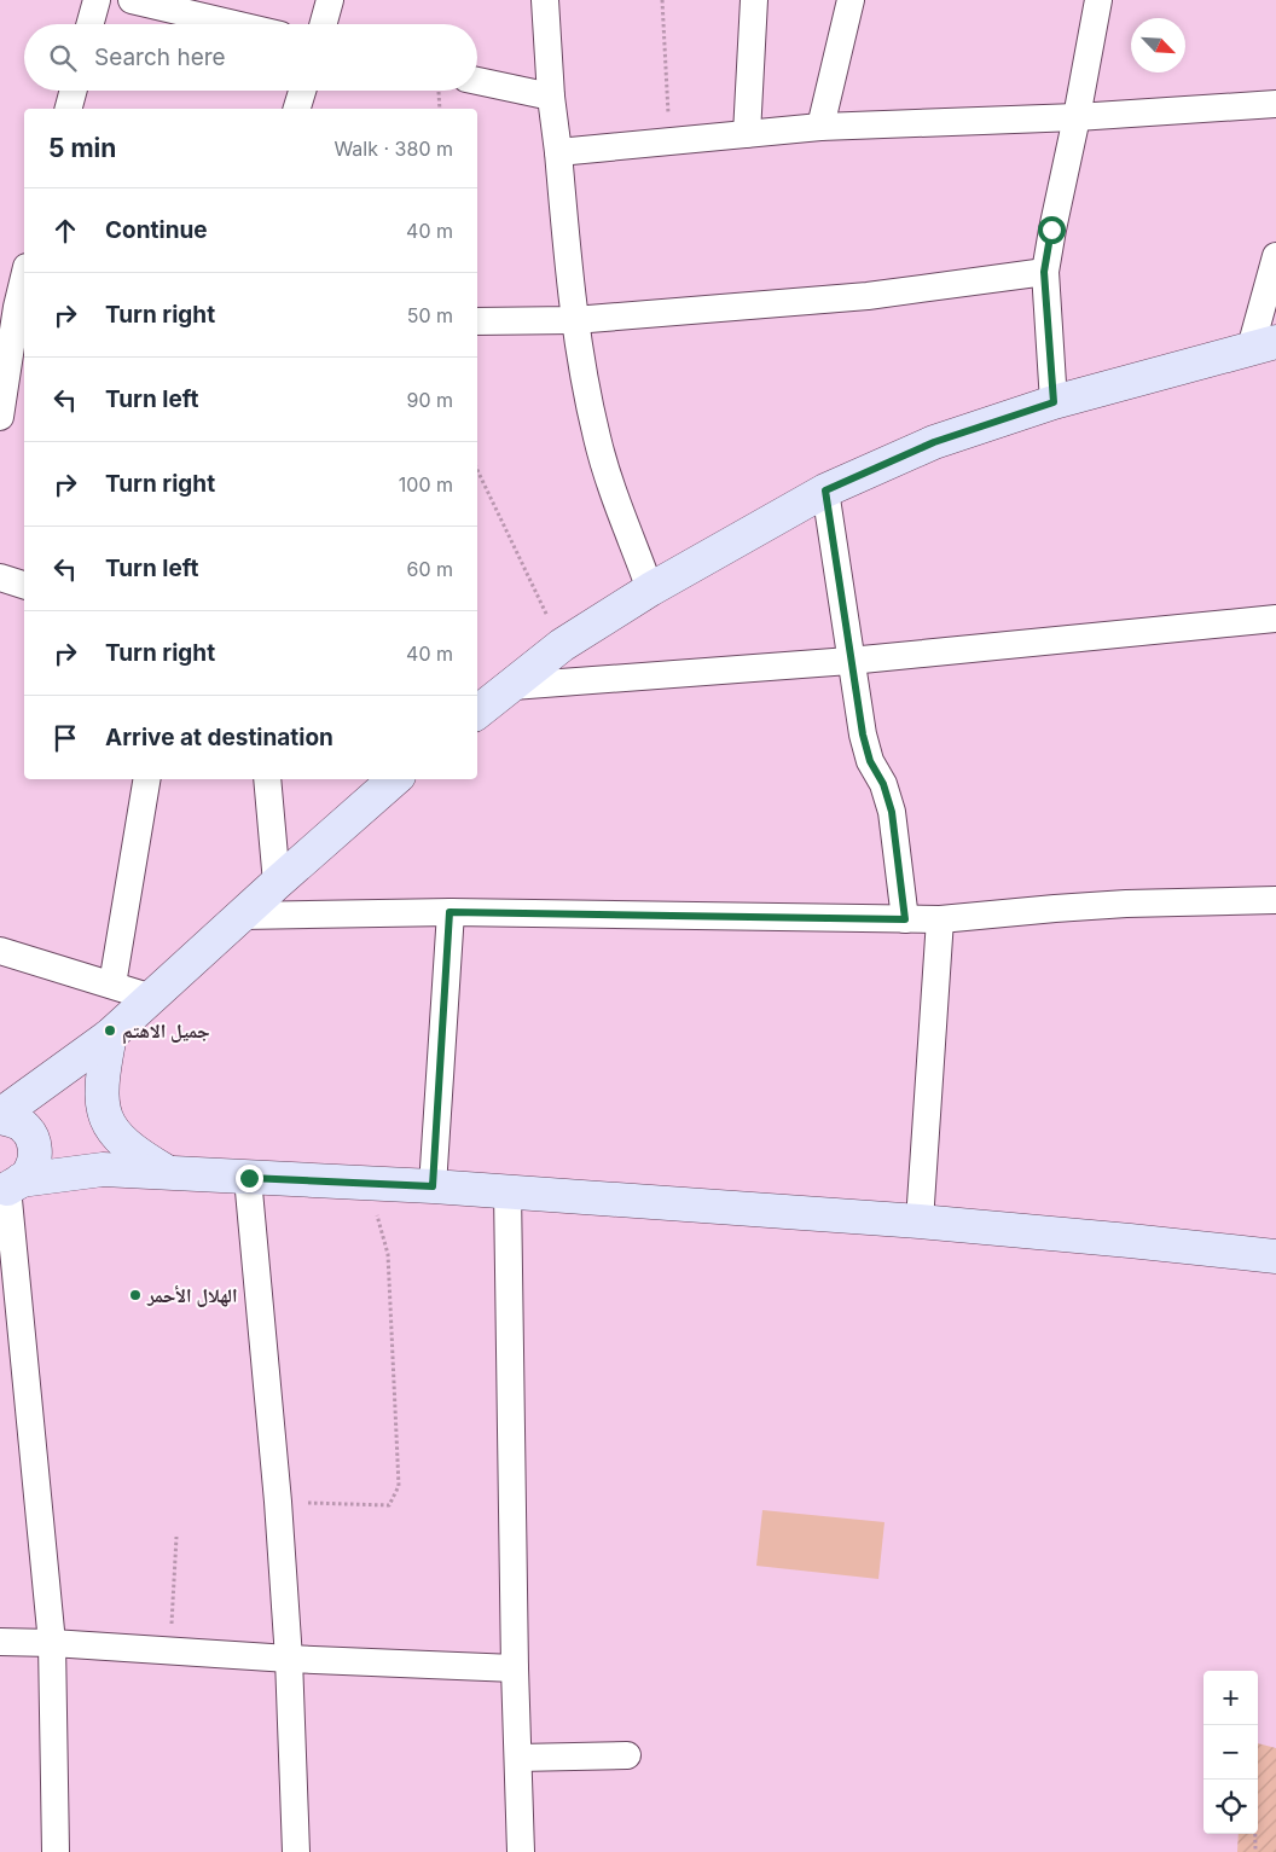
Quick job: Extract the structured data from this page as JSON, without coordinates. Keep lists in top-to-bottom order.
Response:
{
  "places": ["جميل الاهتم", "الهلال الأحمر"],
  "north": "bottom right",
  "page": {
    "search": "Search here",
    "heading": ["5 min", "Walk · 380 m"],
    "list": [
      ["Continue", "40 m"],
      ["Turn right", "50 m"],
      ["Turn left", "90 m"],
      ["Turn right", "100 m"],
      ["Turn left", "60 m"],
      ["Turn right", "40 m"],
      "Arrive at destination"
    ],
    "map_buttons": ["+", "−"]
  }
}
